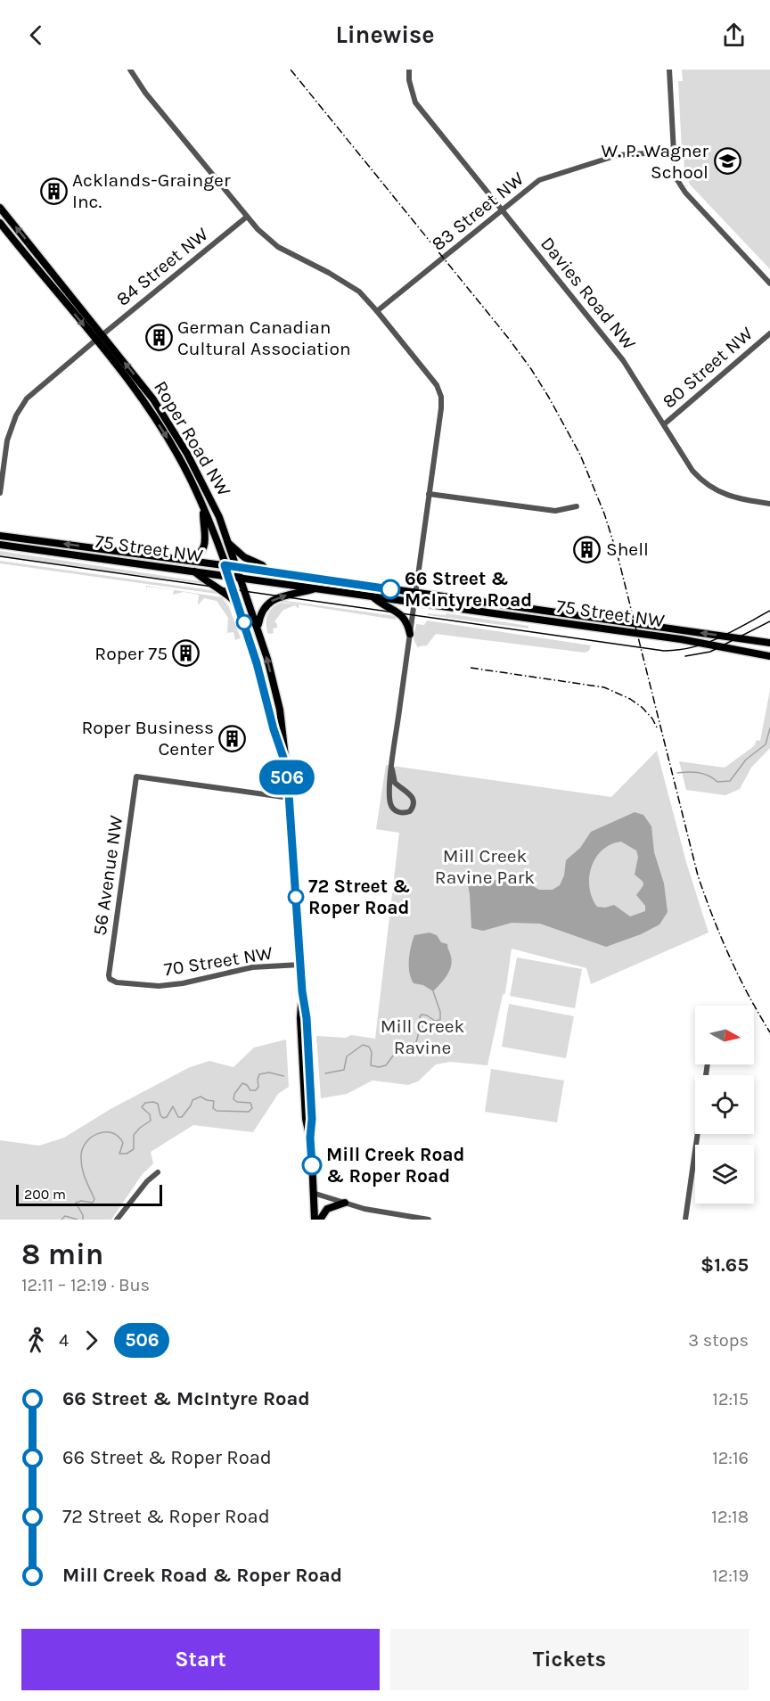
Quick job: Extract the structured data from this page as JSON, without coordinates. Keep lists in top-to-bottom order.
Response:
{
  "streets": {
    "main road": ["Roper Road NW", "75 Street NW"],
    "street": [
      "83 Street NW",
      "84 Street NW",
      "Davies Road NW",
      "80 Street NW",
      "56 Avenue NW",
      "70 Street NW"
    ]
  },
  "crossings": [
    ["83 Street NW", "Davies Road NW"],
    ["84 Street NW", "Roper Road NW"],
    ["Davies Road NW", "80 Street NW"],
    ["Roper Road NW", "75 Street NW"],
    ["Roper Road NW", "56 Avenue NW"],
    ["Roper Road NW", "70 Street NW"],
    ["56 Avenue NW", "70 Street NW"]
  ],
  "parks": ["Mill Creek Ravine Park", "Mill Creek Ravine"],
  "places": {
    "school or university": ["W. P. Wagner School"],
    "building": [
      "Acklands-Grainger Inc.",
      "German Canadian Cultural Association",
      "Shell",
      "Roper 75",
      "Roper Business Center"
    ],
    "other": ["66 Street & McIntyre Road", "72 Street & Roper Road", "Mill Creek Road & Roper Road"]
  },
  "lines": ["bus line 506"],
  "scale_bar": "200 m",
  "north": "right",
  "page": {
    "header": "Linewise",
    "on_map": "506",
    "scale": "200 m",
    "heading": ["8 min", "12:11 – 12:19 · Bus", "$1.65"],
    "legs": ["4", "506", "3 stops"],
    "list": [
      {
        "name": "66 Street & McIntyre Road",
        "value": "12:15"
      },
      {
        "name": "66 Street & Roper Road",
        "value": "12:16"
      },
      {
        "name": "72 Street & Roper Road",
        "value": "12:18"
      },
      {
        "name": "Mill Creek Road & Roper Road",
        "value": "12:19"
      }
    ],
    "buttons": ["Start", "Tickets"]
  }
}
